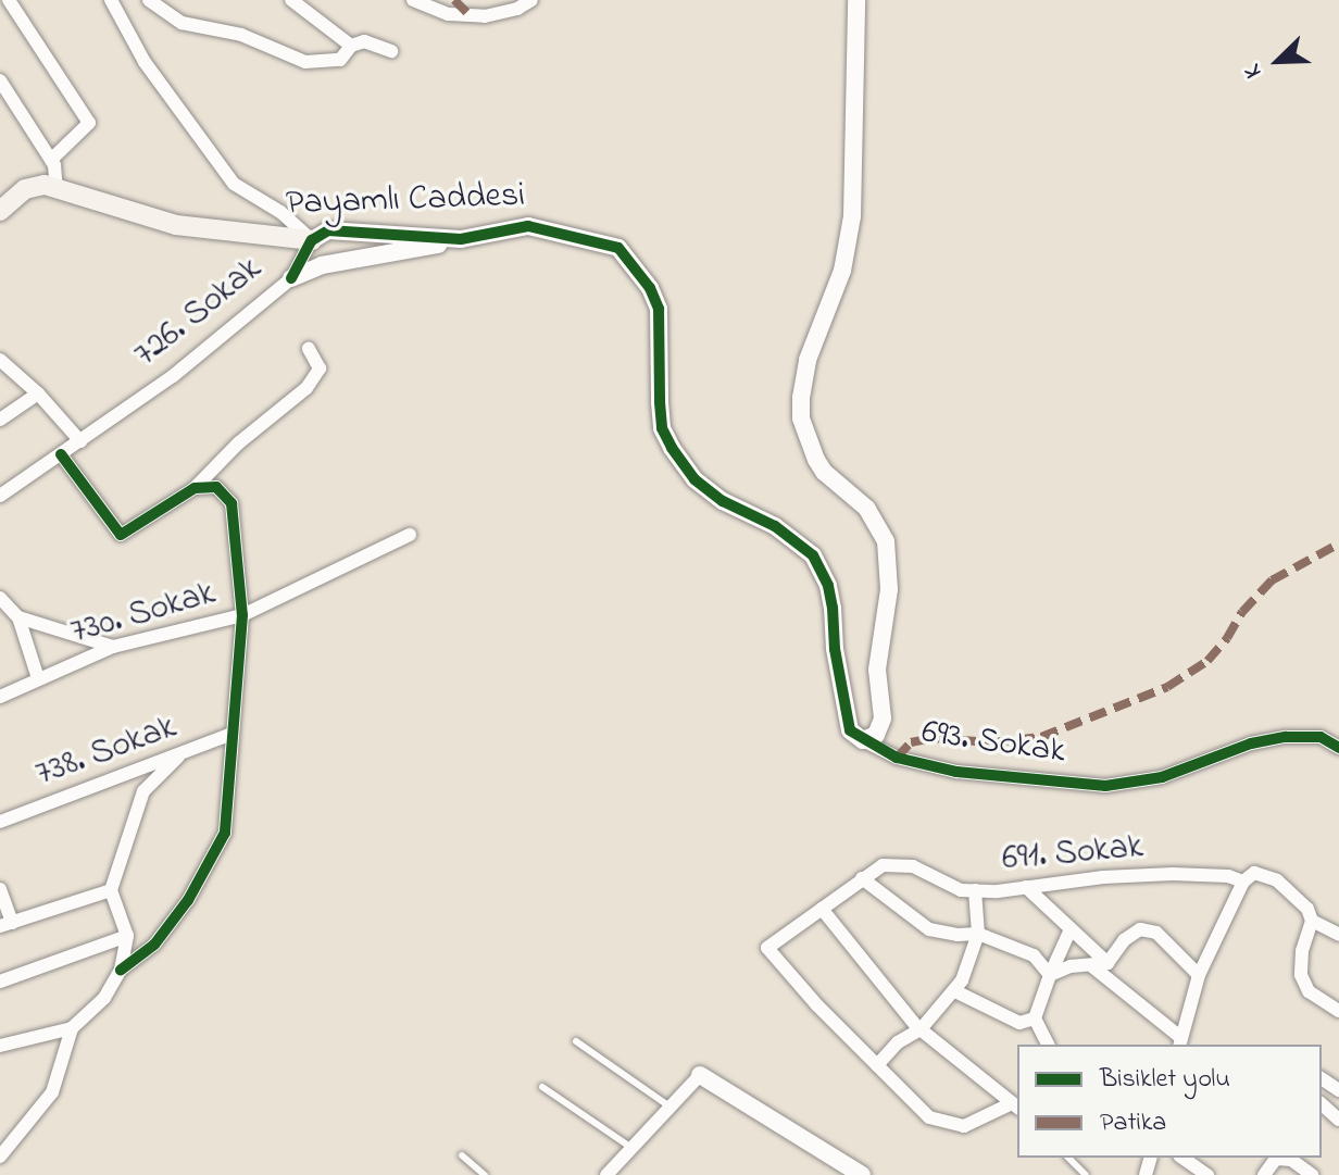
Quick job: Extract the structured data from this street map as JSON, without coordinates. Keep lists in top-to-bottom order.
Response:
{
  "streets": {
    "main road": ["Payamlı Caddesi"],
    "street": [
      "726. Sokak",
      "730. Sokak",
      "693. Sokak",
      "738. Sokak",
      "691. Sokak"
    ]
  },
  "crossings": [
    ["Payamlı Caddesi", "726. Sokak"],
    ["Payamlı Caddesi", "693. Sokak"],
    ["730. Sokak", "738. Sokak"]
  ],
  "legend": ["Bisiklet yolu", "Patika"],
  "north": "bottom left"
}
